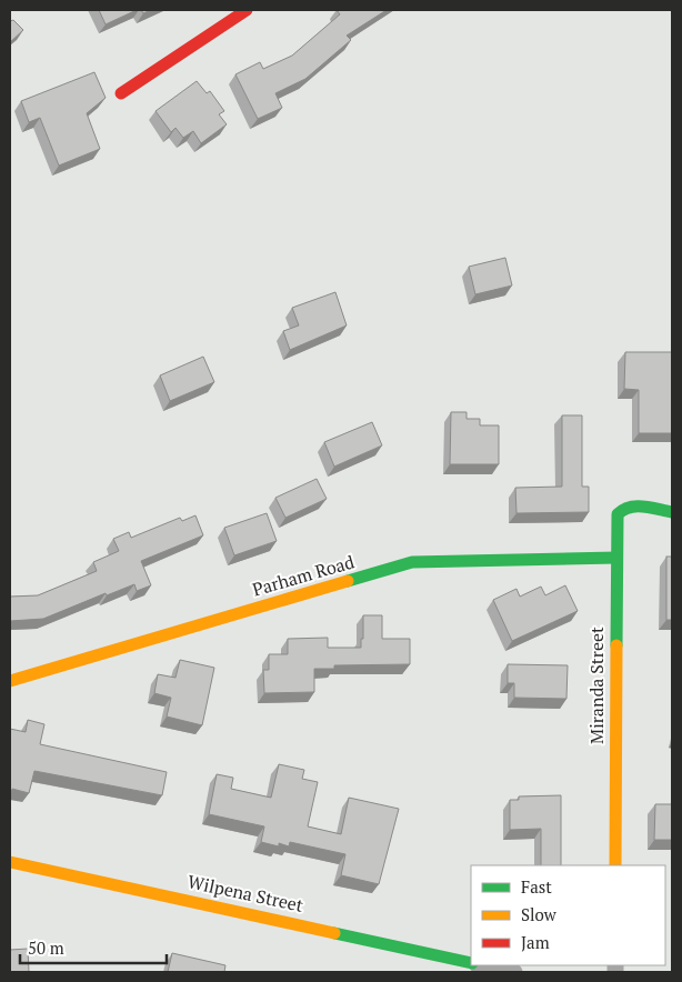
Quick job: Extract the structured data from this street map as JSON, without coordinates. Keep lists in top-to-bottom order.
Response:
{
  "streets": {
    "street": ["Parham Road", "Miranda Street", "Wilpena Street"]
  },
  "crossings": [
    ["Parham Road", "Miranda Street"]
  ],
  "legend": ["Fast", "Slow", "Jam"],
  "scale_bar": "50 m"
}
